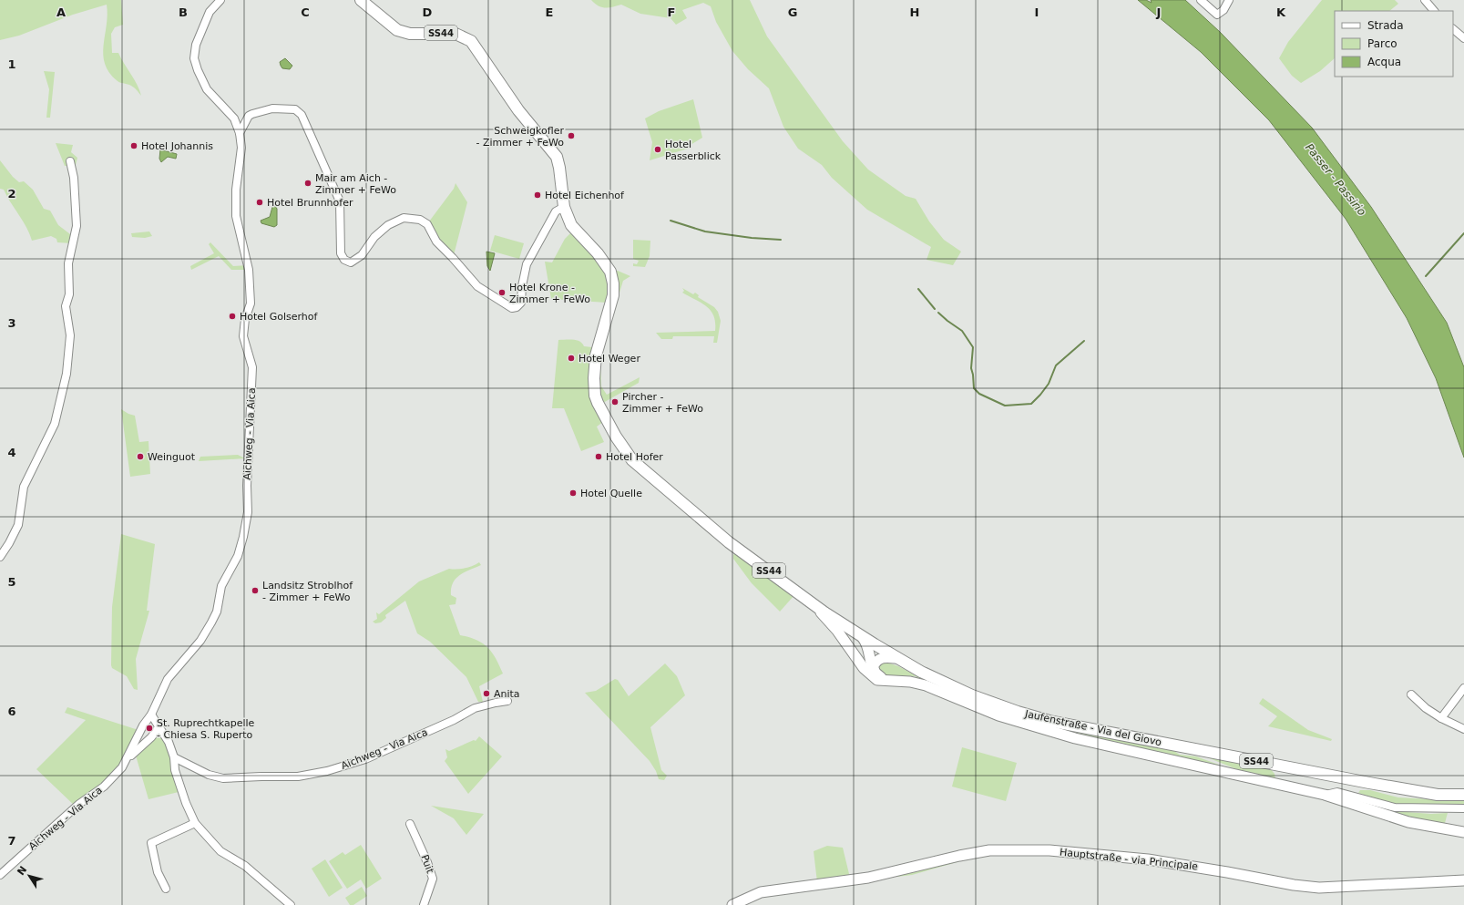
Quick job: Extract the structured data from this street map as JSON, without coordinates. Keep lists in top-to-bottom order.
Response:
{
  "streets": {
    "main road": ["SS44", "Jaufenstraße - Via del Giovo"],
    "street": ["Aichweg - Via Aica", "Hauptstraße - via Principale", "Puit"]
  },
  "crossings": [
    ["Aichweg - Via Aica", "Jaufenstraße - Via del Giovo"]
  ],
  "water": ["Passer - Passirio"],
  "places": [
    "Schweigkofler - Zimmer + FeWo",
    "Hotel Johannis",
    "Hotel Passerblick",
    "Mair am Aich - Zimmer + FeWo",
    "Hotel Eichenhof",
    "Hotel Brunnhofer",
    "Hotel Krone - Zimmer + FeWo",
    "Hotel Golserhof",
    "Hotel Weger",
    "Pircher - Zimmer + FeWo",
    "Weinguot",
    "Hotel Hofer",
    "Hotel Quelle",
    "Landsitz Stroblhof - Zimmer + FeWo",
    "Anita",
    "St. Ruprechtkapelle - Chiesa S. Ruperto"
  ],
  "legend": ["Strada", "Parco", "Acqua"],
  "north": "top left",
  "grid": {
    "columns": [
      "A",
      "B",
      "C",
      "D",
      "E",
      "F",
      "G",
      "H",
      "I",
      "J",
      "K"
    ],
    "rows": [
      "1",
      "2",
      "3",
      "4",
      "5",
      "6",
      "7"
    ]
  }
}
